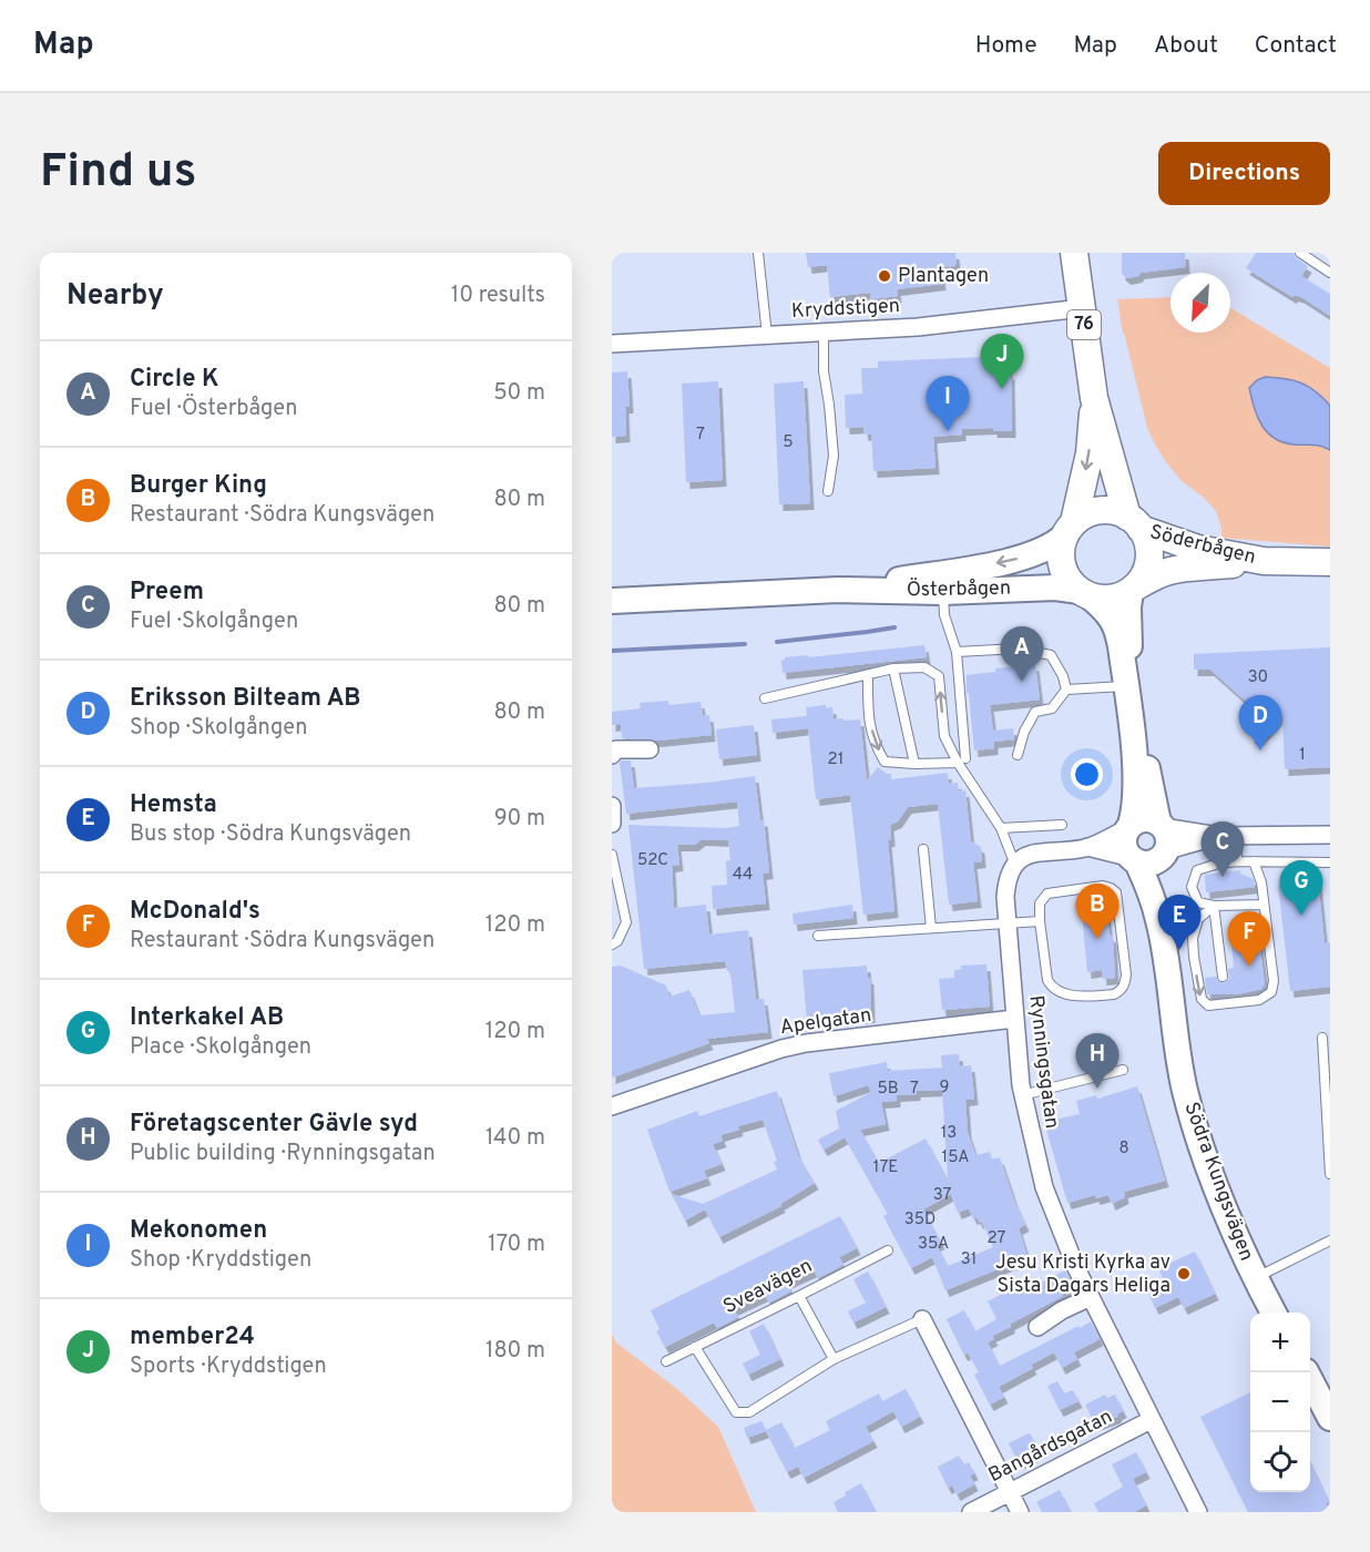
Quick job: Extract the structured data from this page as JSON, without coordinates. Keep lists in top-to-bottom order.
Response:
{
  "streets": {
    "main road": [
      "76",
      "Söderbågen",
      "Österbågen",
      "Södra Kungsvägen"
    ],
    "street": [
      "Kryddstigen",
      "Apelgatan",
      "Rynningsgatan",
      "Bangårdsgatan"
    ],
    "lane": ["Sveavägen"]
  },
  "crossings": [
    ["Kryddstigen", "76"],
    ["76", "Söderbågen"],
    ["76", "Österbågen"],
    ["76", "Södra Kungsvägen"],
    ["Söderbågen", "Österbågen"],
    ["Söderbågen", "Södra Kungsvägen"],
    ["Österbågen", "Södra Kungsvägen"],
    ["Apelgatan", "Rynningsgatan"],
    ["Rynningsgatan", "Bangårdsgatan"]
  ],
  "places": ["Plantagen", "Jesu Kristi Kyrka av Sista Dagars Heliga"],
  "house_numbers": [
    "7",
    "5",
    "30",
    "1",
    "21",
    "52C",
    "44",
    "9",
    "5B",
    "7",
    "13",
    "8",
    "15A",
    "17E",
    "37",
    "35D",
    "27",
    "35A",
    "31"
  ],
  "north": "bottom left",
  "page": {
    "header": "Map",
    "nav": [
      "Home",
      "Map",
      "About",
      "Contact"
    ],
    "buttons": "Directions",
    "title": "Find us",
    "heading": ["Nearby", "10 results"],
    "pins": [
      "J",
      "I",
      "A",
      "D",
      "C",
      "G",
      "B",
      "E",
      "F",
      "H"
    ],
    "list": [
      {
        "mark": "A",
        "name": "Circle K",
        "note": "Fuel · Österbågen",
        "value": "50 m"
      },
      {
        "mark": "B",
        "name": "Burger King",
        "note": "Restaurant · Södra Kungsvägen",
        "value": "80 m"
      },
      {
        "mark": "C",
        "name": "Preem",
        "note": "Fuel · Skolgången",
        "value": "80 m"
      },
      {
        "mark": "D",
        "name": "Eriksson Bilteam AB",
        "note": "Shop · Skolgången",
        "value": "80 m"
      },
      {
        "mark": "E",
        "name": "Hemsta",
        "note": "Bus stop · Södra Kungsvägen",
        "value": "90 m"
      },
      {
        "mark": "F",
        "name": "McDonald's",
        "note": "Restaurant · Södra Kungsvägen",
        "value": "120 m"
      },
      {
        "mark": "G",
        "name": "Interkakel AB",
        "note": "Place · Skolgången",
        "value": "120 m"
      },
      {
        "mark": "H",
        "name": "Företagscenter Gävle syd",
        "note": "Public building · Rynningsgatan",
        "value": "140 m"
      },
      {
        "mark": "I",
        "name": "Mekonomen",
        "note": "Shop · Kryddstigen",
        "value": "170 m"
      },
      {
        "mark": "J",
        "name": "member24",
        "note": "Sports · Kryddstigen",
        "value": "180 m"
      }
    ],
    "map_buttons": ["+", "−"]
  }
}
